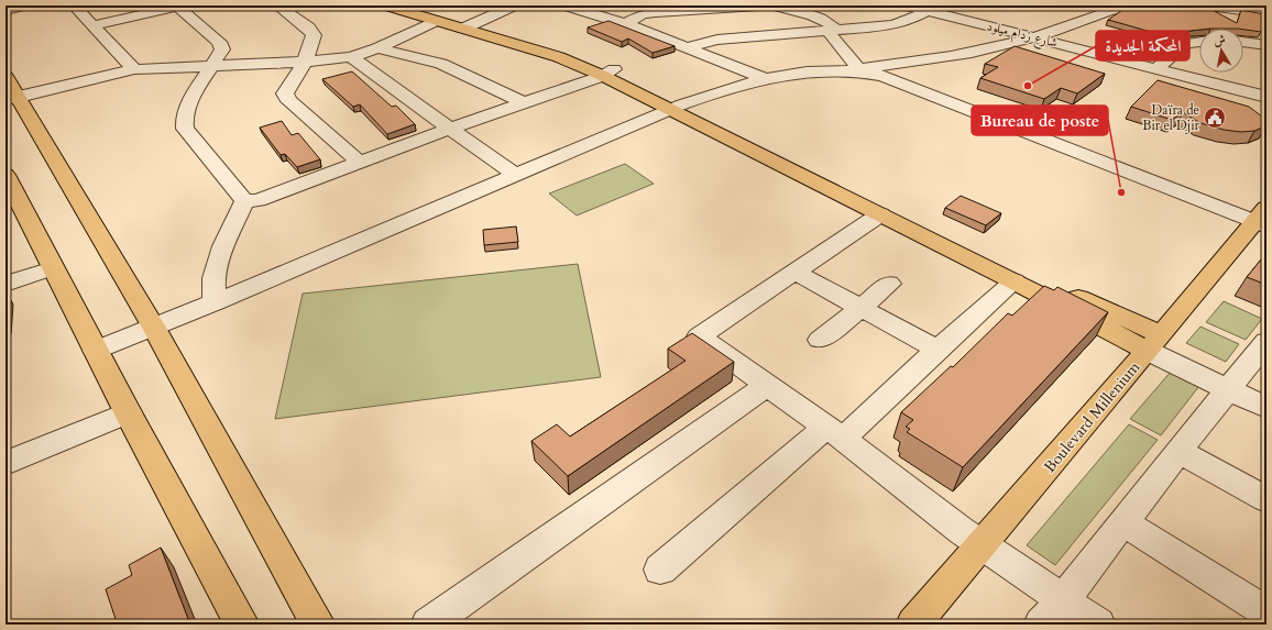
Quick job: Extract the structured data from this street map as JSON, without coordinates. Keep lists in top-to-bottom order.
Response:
{
  "streets": {
    "main road": ["Boulevard Millenium"],
    "street": ["شارع زدام ميلود"]
  },
  "places": {
    "other": ["المحكمة الجديدة", "Bureau de poste"],
    "public building": ["Daïra de Bir el Djir"]
  },
  "north": "top"
}
